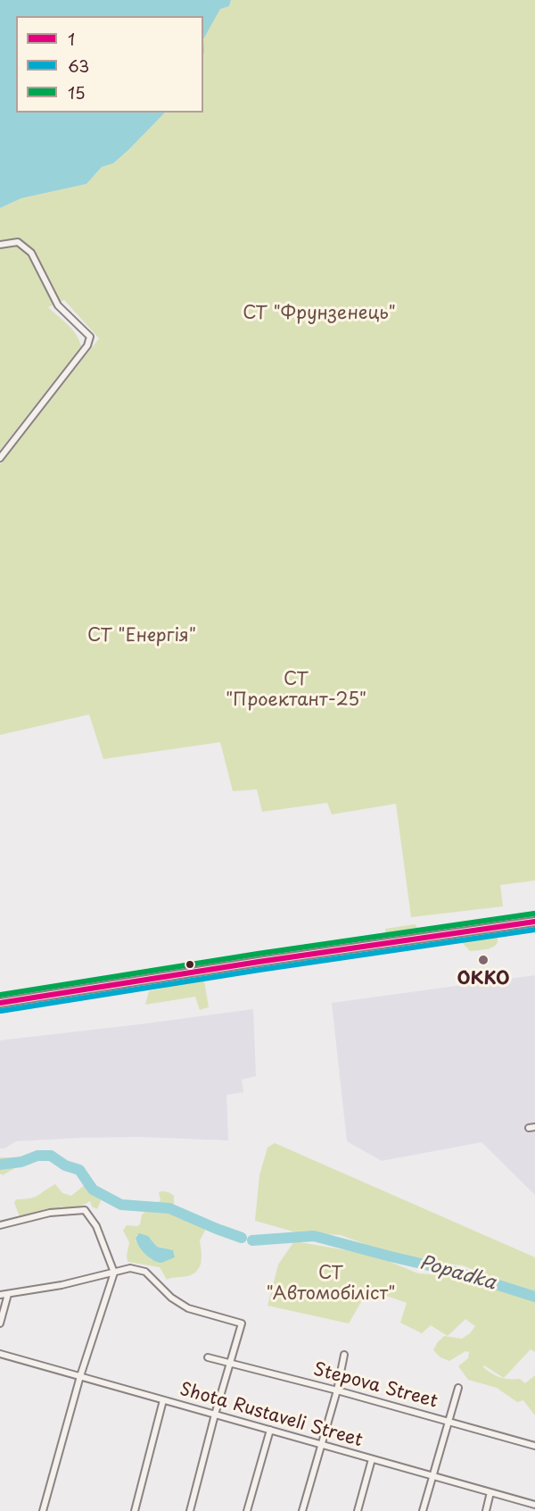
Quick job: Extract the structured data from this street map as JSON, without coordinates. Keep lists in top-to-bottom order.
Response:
{
  "streets": {
    "street": ["Stepova Street", "Shota Rustaveli Street"]
  },
  "water": ["Popadka"],
  "parks": [
    "СТ \"Фрунзенець\"",
    "СТ \"Енергія\"",
    "СТ \"Проектант-25\"",
    "СТ \"Автомобіліст\""
  ],
  "places": ["ОККО"],
  "lines": ["transit line 15", "transit line 1", "transit line 63"],
  "legend": ["1", "63", "15"]
}
